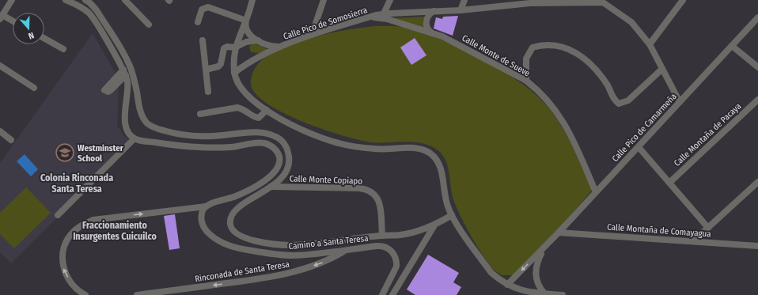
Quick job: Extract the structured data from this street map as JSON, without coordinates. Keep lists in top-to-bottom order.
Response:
{
  "streets": {
    "street": [
      "Calle Pico de Somosierra",
      "Calle Monte de Sueve",
      "Calle Pico de Camarmeña",
      "Calle Montaña de Pacaya",
      "Calle Monte Copiapo",
      "Calle Montaña de Comayagua",
      "Camino a Santa Teresa",
      "Rinconada de Santa Teresa"
    ]
  },
  "crossings": [
    ["Calle Pico de Somosierra", "Calle Monte de Sueve"],
    ["Calle Pico de Somosierra", "Calle Pico de Camarmeña"],
    ["Calle Monte de Sueve", "Calle Pico de Camarmeña"],
    ["Calle Pico de Camarmeña", "Calle Montaña de Comayagua"],
    ["Calle Monte Copiapo", "Camino a Santa Teresa"],
    ["Camino a Santa Teresa", "Rinconada de Santa Teresa"]
  ],
  "one_way": ["Rinconada de Santa Teresa"],
  "districts": ["Colonia Rinconada Santa Teresa", "Fraccionamiento Insurgentes Cuicuilco"],
  "places": {
    "school or university": ["Westminster School"]
  },
  "north": "bottom"
}
